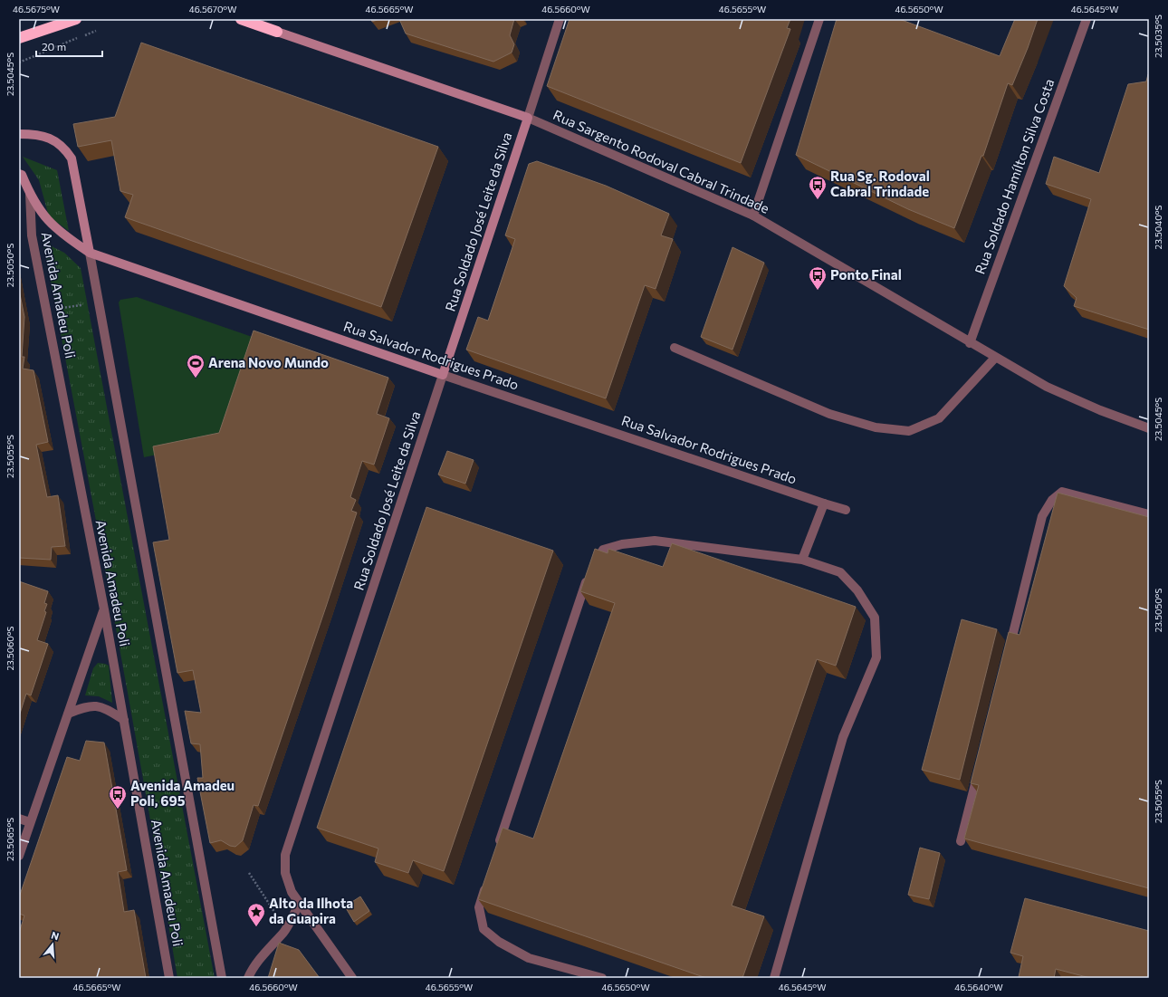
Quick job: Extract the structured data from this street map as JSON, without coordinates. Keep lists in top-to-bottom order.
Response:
{
  "streets": {
    "main road": ["Rua Sargento Rodoval Cabral Trindade", "Rua Soldado José Leite da Silva", "Rua Salvador Rodrigues Prado"],
    "street": ["Rua Soldado Hamílton Silva Costa", "Avenida Amadeu Poli"]
  },
  "crossings": [
    ["Rua Sargento Rodoval Cabral Trindade", "Rua Soldado Hamílton Silva Costa"],
    ["Rua Sargento Rodoval Cabral Trindade", "Rua Soldado José Leite da Silva"],
    ["Rua Soldado José Leite da Silva", "Rua Salvador Rodrigues Prado"],
    ["Avenida Amadeu Poli", "Rua Salvador Rodrigues Prado"]
  ],
  "places": {
    "bus stop": ["Rua Sg. Rodoval Cabral Trindade", "Ponto Final", "Avenida Amadeu Poli, 695"],
    "sports": ["Arena Novo Mundo"],
    "place": ["Alto da Ilhota da Guapira"]
  },
  "scale_bar": "20 m",
  "north": "top",
  "coordinates": [
    "46.5675°W",
    "46.5670°W",
    "46.5665°W",
    "46.5660°W",
    "46.5655°W",
    "46.5650°W",
    "46.5645°W",
    "23.5035°S",
    "23.5045°S",
    "23.5040°S",
    "23.5050°S",
    "23.5055°S",
    "23.5060°S",
    "23.5065°S",
    "46.5640°W"
  ]
}
